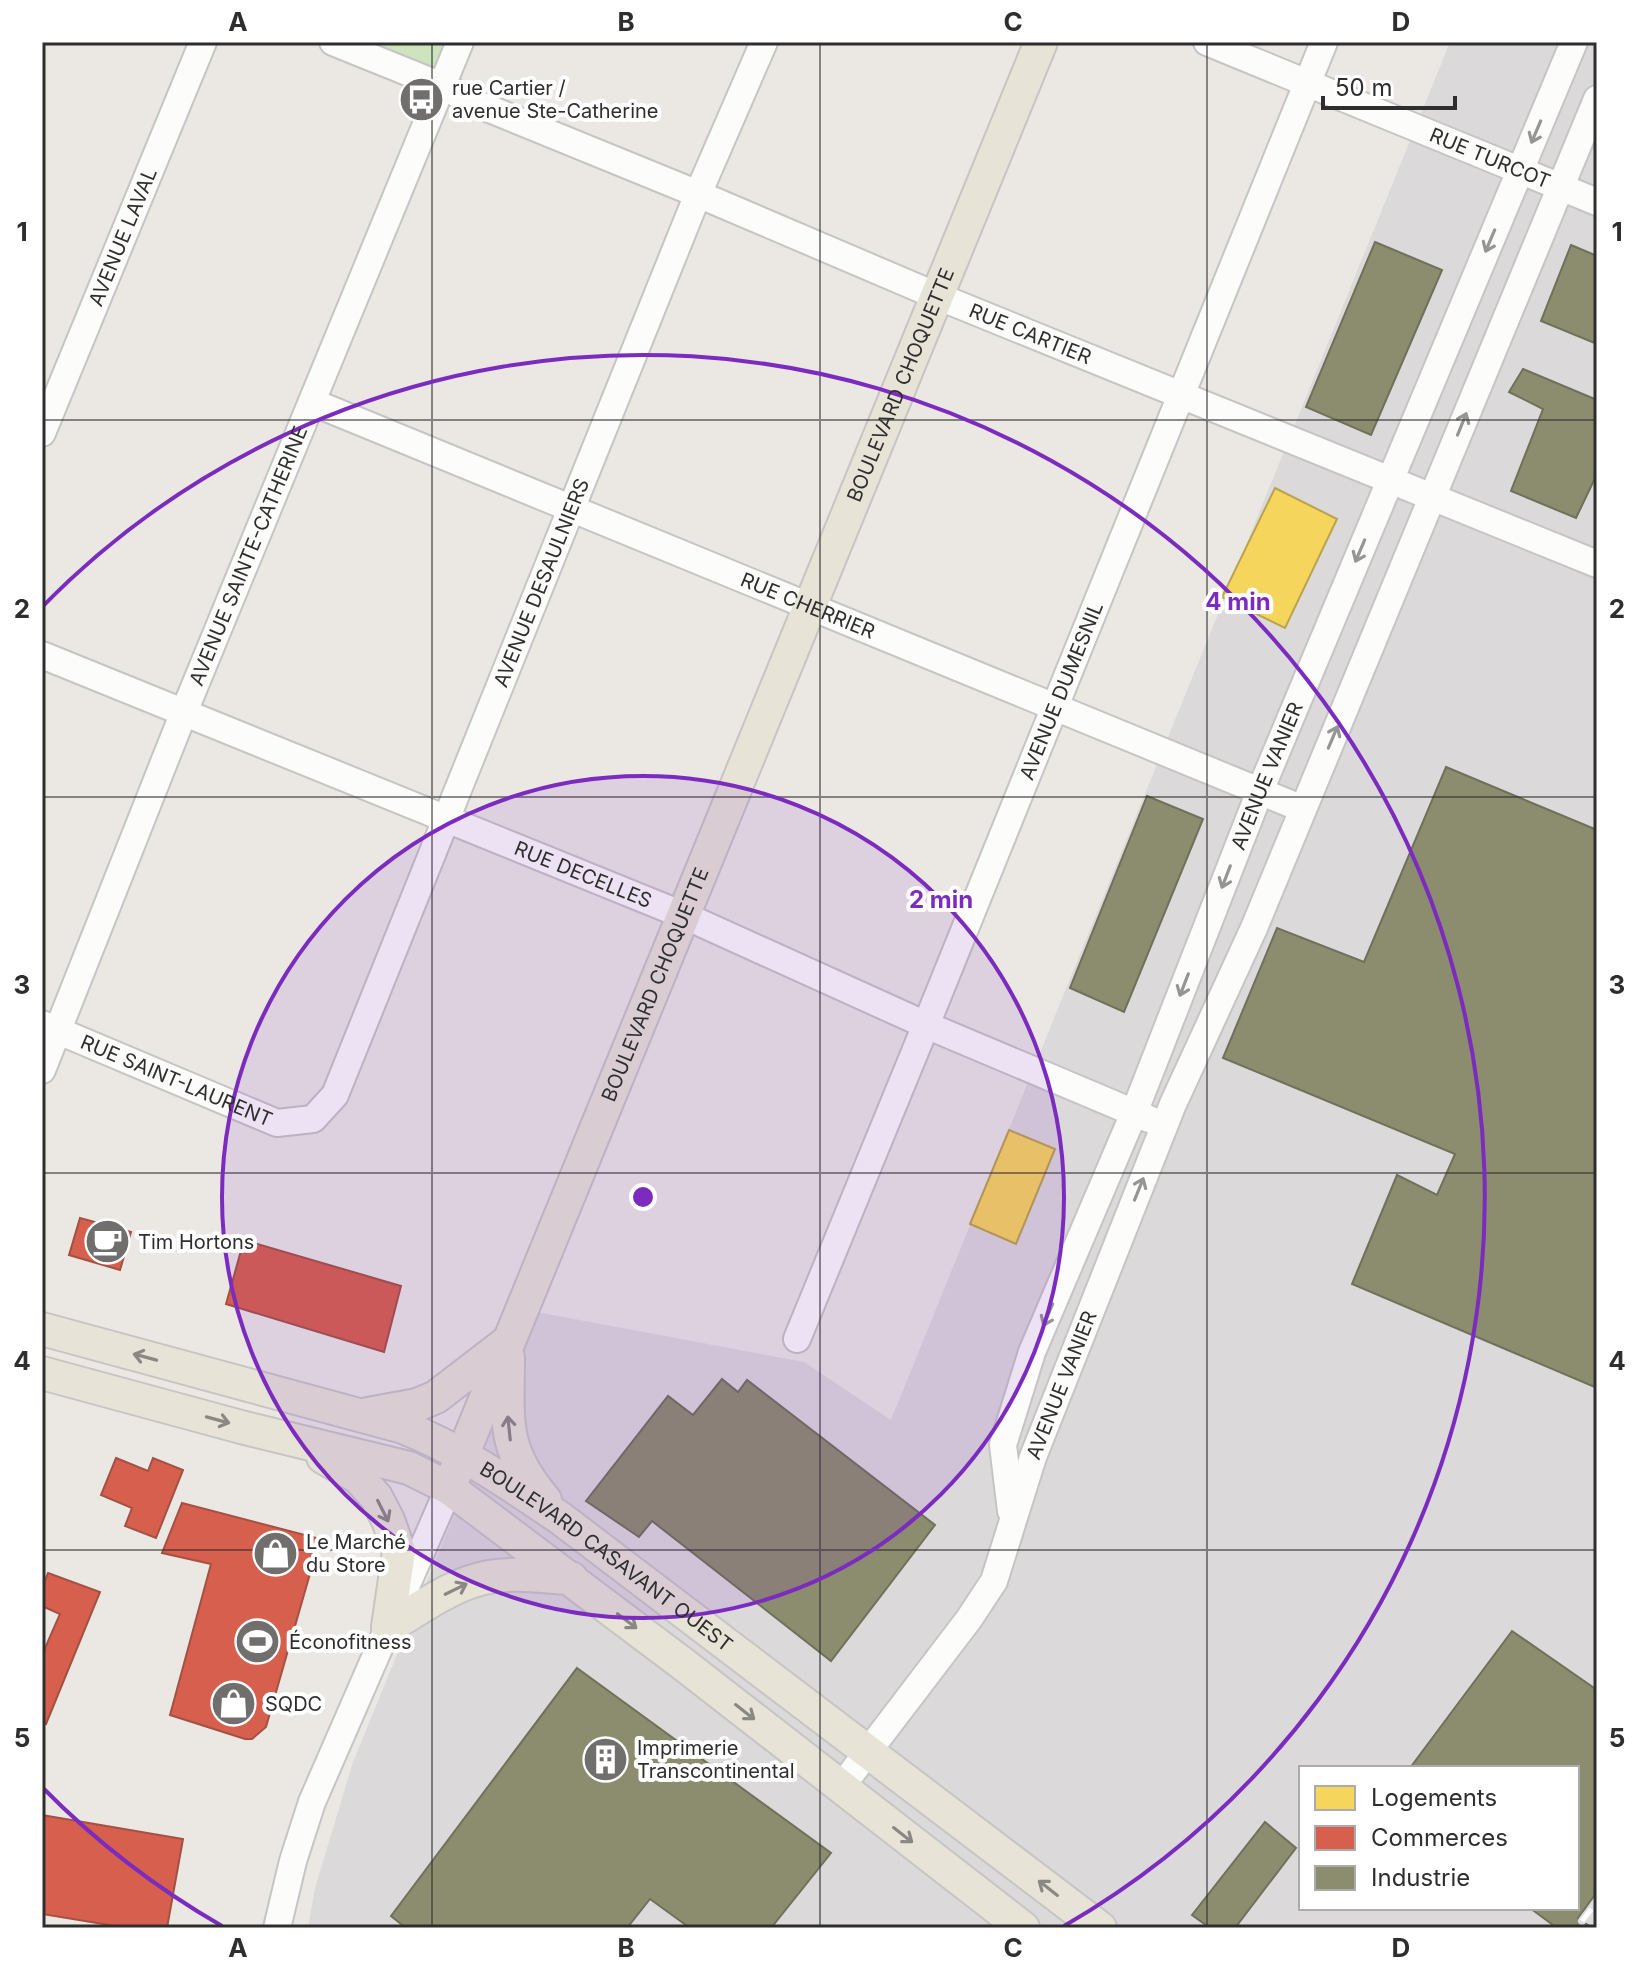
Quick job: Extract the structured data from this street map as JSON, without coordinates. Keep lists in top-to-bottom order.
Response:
{
  "streets": {
    "main road": ["BOULEVARD CHOQUETTE", "BOULEVARD CASAVANT OUEST"],
    "street": [
      "RUE TURCOT",
      "AVENUE LAVAL",
      "RUE CARTIER",
      "AVENUE SAINTE-CATHERINE",
      "AVENUE DESAULNIERS",
      "RUE CHERRIER",
      "AVENUE DUMESNIL",
      "AVENUE VANIER",
      "RUE DECELLES",
      "RUE SAINT-LAURENT"
    ]
  },
  "crossings": [
    ["RUE TURCOT", "AVENUE DUMESNIL"],
    ["RUE TURCOT", "AVENUE VANIER"],
    ["RUE CARTIER", "BOULEVARD CHOQUETTE"],
    ["RUE CARTIER", "AVENUE SAINTE-CATHERINE"],
    ["RUE CARTIER", "AVENUE DESAULNIERS"],
    ["RUE CARTIER", "AVENUE DUMESNIL"],
    ["RUE CARTIER", "AVENUE VANIER"],
    ["BOULEVARD CHOQUETTE", "RUE CHERRIER"],
    ["BOULEVARD CHOQUETTE", "RUE DECELLES"],
    ["BOULEVARD CHOQUETTE", "BOULEVARD CASAVANT OUEST"],
    ["AVENUE SAINTE-CATHERINE", "RUE CHERRIER"],
    ["AVENUE SAINTE-CATHERINE", "RUE DECELLES"],
    ["AVENUE SAINTE-CATHERINE", "RUE SAINT-LAURENT"],
    ["AVENUE DESAULNIERS", "RUE CHERRIER"],
    ["AVENUE DESAULNIERS", "RUE DECELLES"],
    ["AVENUE DESAULNIERS", "RUE SAINT-LAURENT"],
    ["RUE CHERRIER", "AVENUE DUMESNIL"],
    ["RUE CHERRIER", "AVENUE VANIER"],
    ["AVENUE DUMESNIL", "RUE DECELLES"],
    ["AVENUE VANIER", "RUE DECELLES"],
    ["AVENUE VANIER", "BOULEVARD CASAVANT OUEST"]
  ],
  "places": {
    "bus stop": ["rue Cartier / avenue Ste-Catherine"],
    "cafe": ["Tim Hortons"],
    "shop": ["Le Marché du Store", "SQDC"],
    "sports": ["Éconofitness"],
    "building": ["Imprimerie Transcontinental"]
  },
  "legend": ["Logements", "Commerces", "Industrie"],
  "scale_bar": "50 m",
  "grid": {
    "columns": [
      "A",
      "B",
      "C",
      "D"
    ],
    "rows": [
      "1",
      "2",
      "3",
      "4",
      "5"
    ]
  },
  "rings": ["4 min", "2 min"]
}
